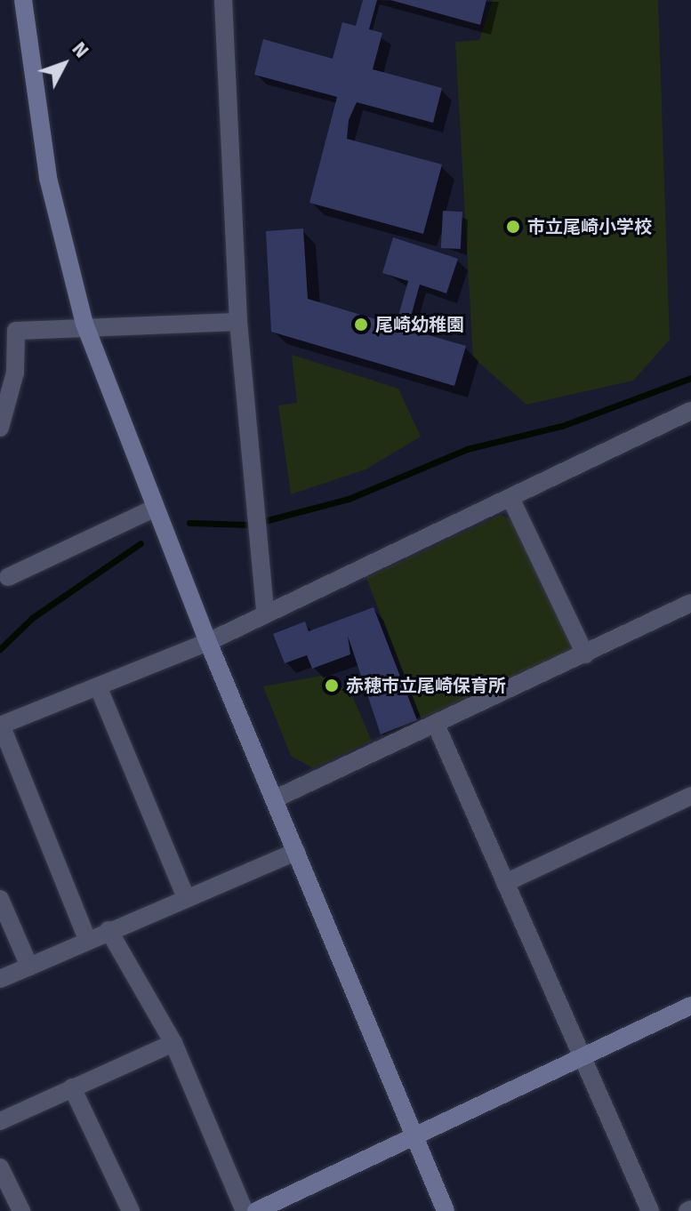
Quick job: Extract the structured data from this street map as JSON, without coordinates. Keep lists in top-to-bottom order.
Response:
{
  "places": ["市立尾崎小学校", "尾崎幼稚園", "赤穂市立尾崎保育所"],
  "north": "top right"
}
